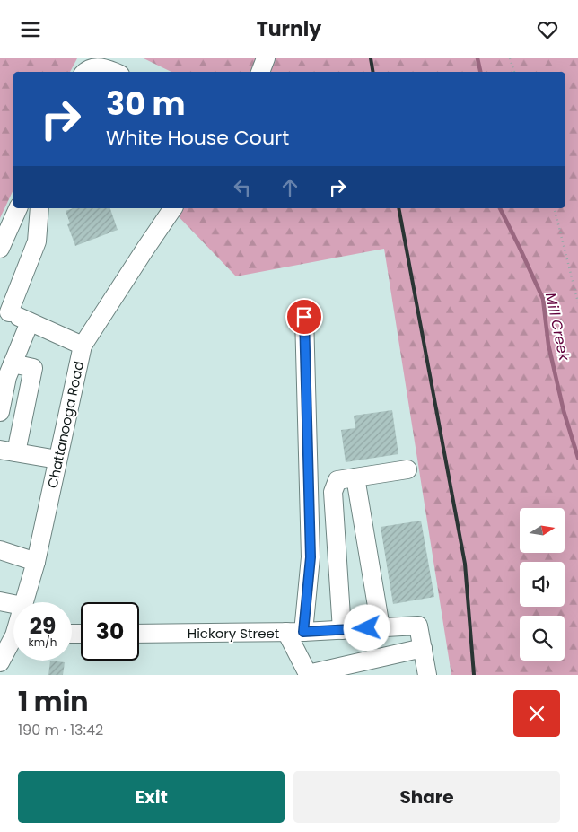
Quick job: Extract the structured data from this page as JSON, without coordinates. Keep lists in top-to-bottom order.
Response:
{
  "streets": {
    "street": ["Chattanooga Road", "Hickory Street"]
  },
  "water": ["Mill Creek"],
  "north": "right",
  "page": {
    "header": "Turnly",
    "turn": ["30 m", "White House Court"],
    "speed": "29 km/h",
    "limit": "30",
    "heading": ["1 min", "190 m · 13:42"],
    "buttons": ["Exit", "Share"]
  }
}
